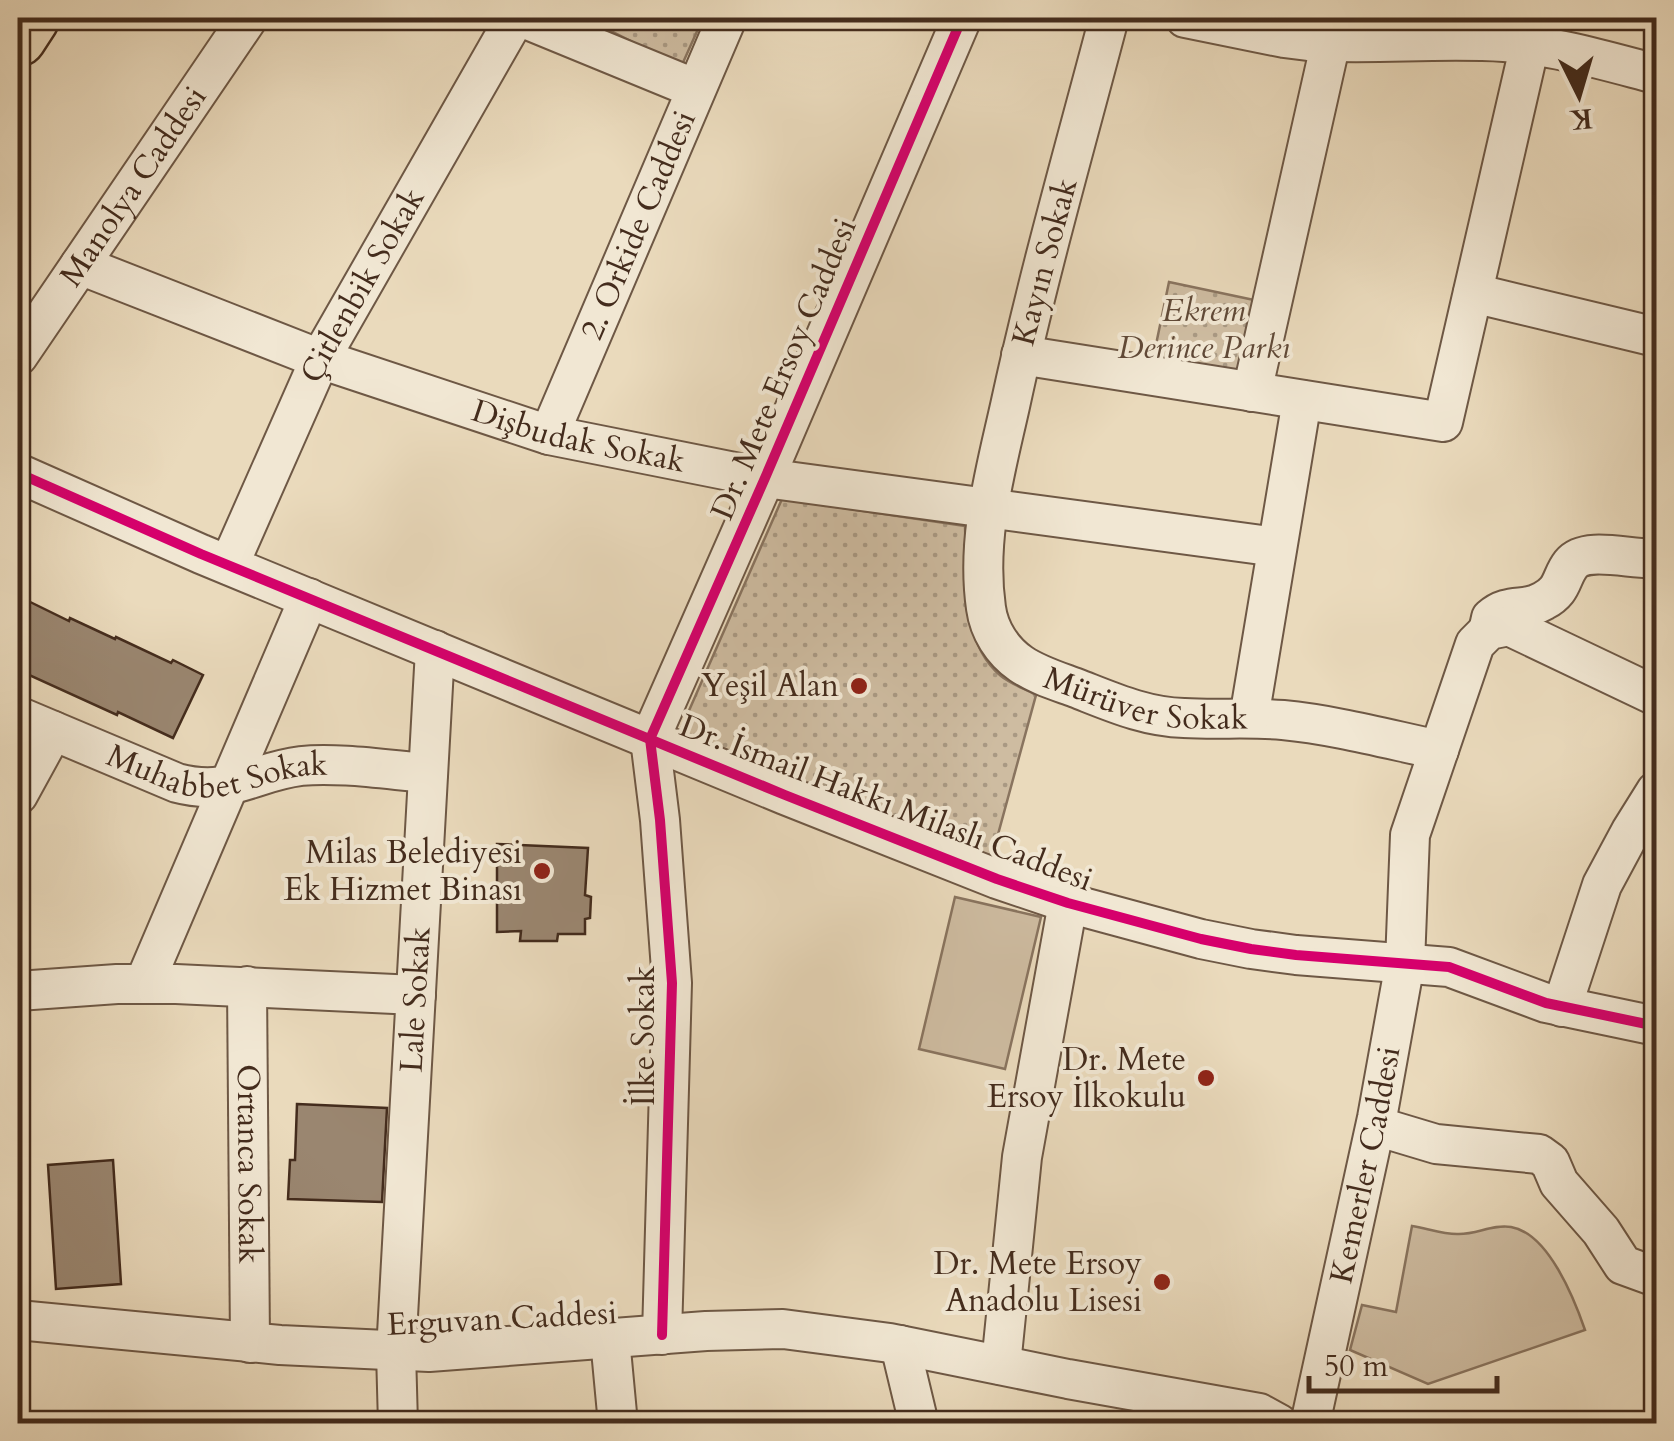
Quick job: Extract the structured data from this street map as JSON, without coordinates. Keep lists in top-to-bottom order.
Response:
{
  "streets": {
    "street": [
      "Manolya Caddesi",
      "2. Orkide Caddesi",
      "Kayın Sokak",
      "Çitlenbik Sokak",
      "Dr. Mete Ersoy Caddesi",
      "Dişbudak Sokak",
      "Mürüver Sokak",
      "Muhabbet Sokak",
      "Dr. İsmail Hakkı Milaslı Caddesi",
      "Lale Sokak",
      "İlke Sokak",
      "Kemerler Caddesi",
      "Ortanca Sokak",
      "Erguvan Caddesi"
    ]
  },
  "crossings": [
    ["Manolya Caddesi", "Dişbudak Sokak"],
    ["2. Orkide Caddesi", "Dişbudak Sokak"],
    ["Kayın Sokak", "Dişbudak Sokak"],
    ["Kayın Sokak", "Mürüver Sokak"],
    ["Çitlenbik Sokak", "Dişbudak Sokak"],
    ["Çitlenbik Sokak", "Dr. İsmail Hakkı Milaslı Caddesi"],
    ["Dr. Mete Ersoy Caddesi", "Dişbudak Sokak"],
    ["Dr. Mete Ersoy Caddesi", "Dr. İsmail Hakkı Milaslı Caddesi"],
    ["Dr. Mete Ersoy Caddesi", "İlke Sokak"],
    ["Dişbudak Sokak", "Mürüver Sokak"],
    ["Mürüver Sokak", "Kemerler Caddesi"],
    ["Muhabbet Sokak", "Lale Sokak"],
    ["Dr. İsmail Hakkı Milaslı Caddesi", "Lale Sokak"],
    ["Dr. İsmail Hakkı Milaslı Caddesi", "İlke Sokak"],
    ["Dr. İsmail Hakkı Milaslı Caddesi", "Kemerler Caddesi"],
    ["Lale Sokak", "Erguvan Caddesi"],
    ["İlke Sokak", "Erguvan Caddesi"],
    ["Ortanca Sokak", "Erguvan Caddesi"]
  ],
  "parks": ["Ekrem Derince Parkı"],
  "places": [
    "Yeşil Alan",
    "Milas Belediyesi Ek Hizmet Binası",
    "Dr. Mete Ersoy İlkokulu",
    "Dr. Mete Ersoy Anadolu Lisesi"
  ],
  "scale_bar": "50 m",
  "north": "bottom"
}
